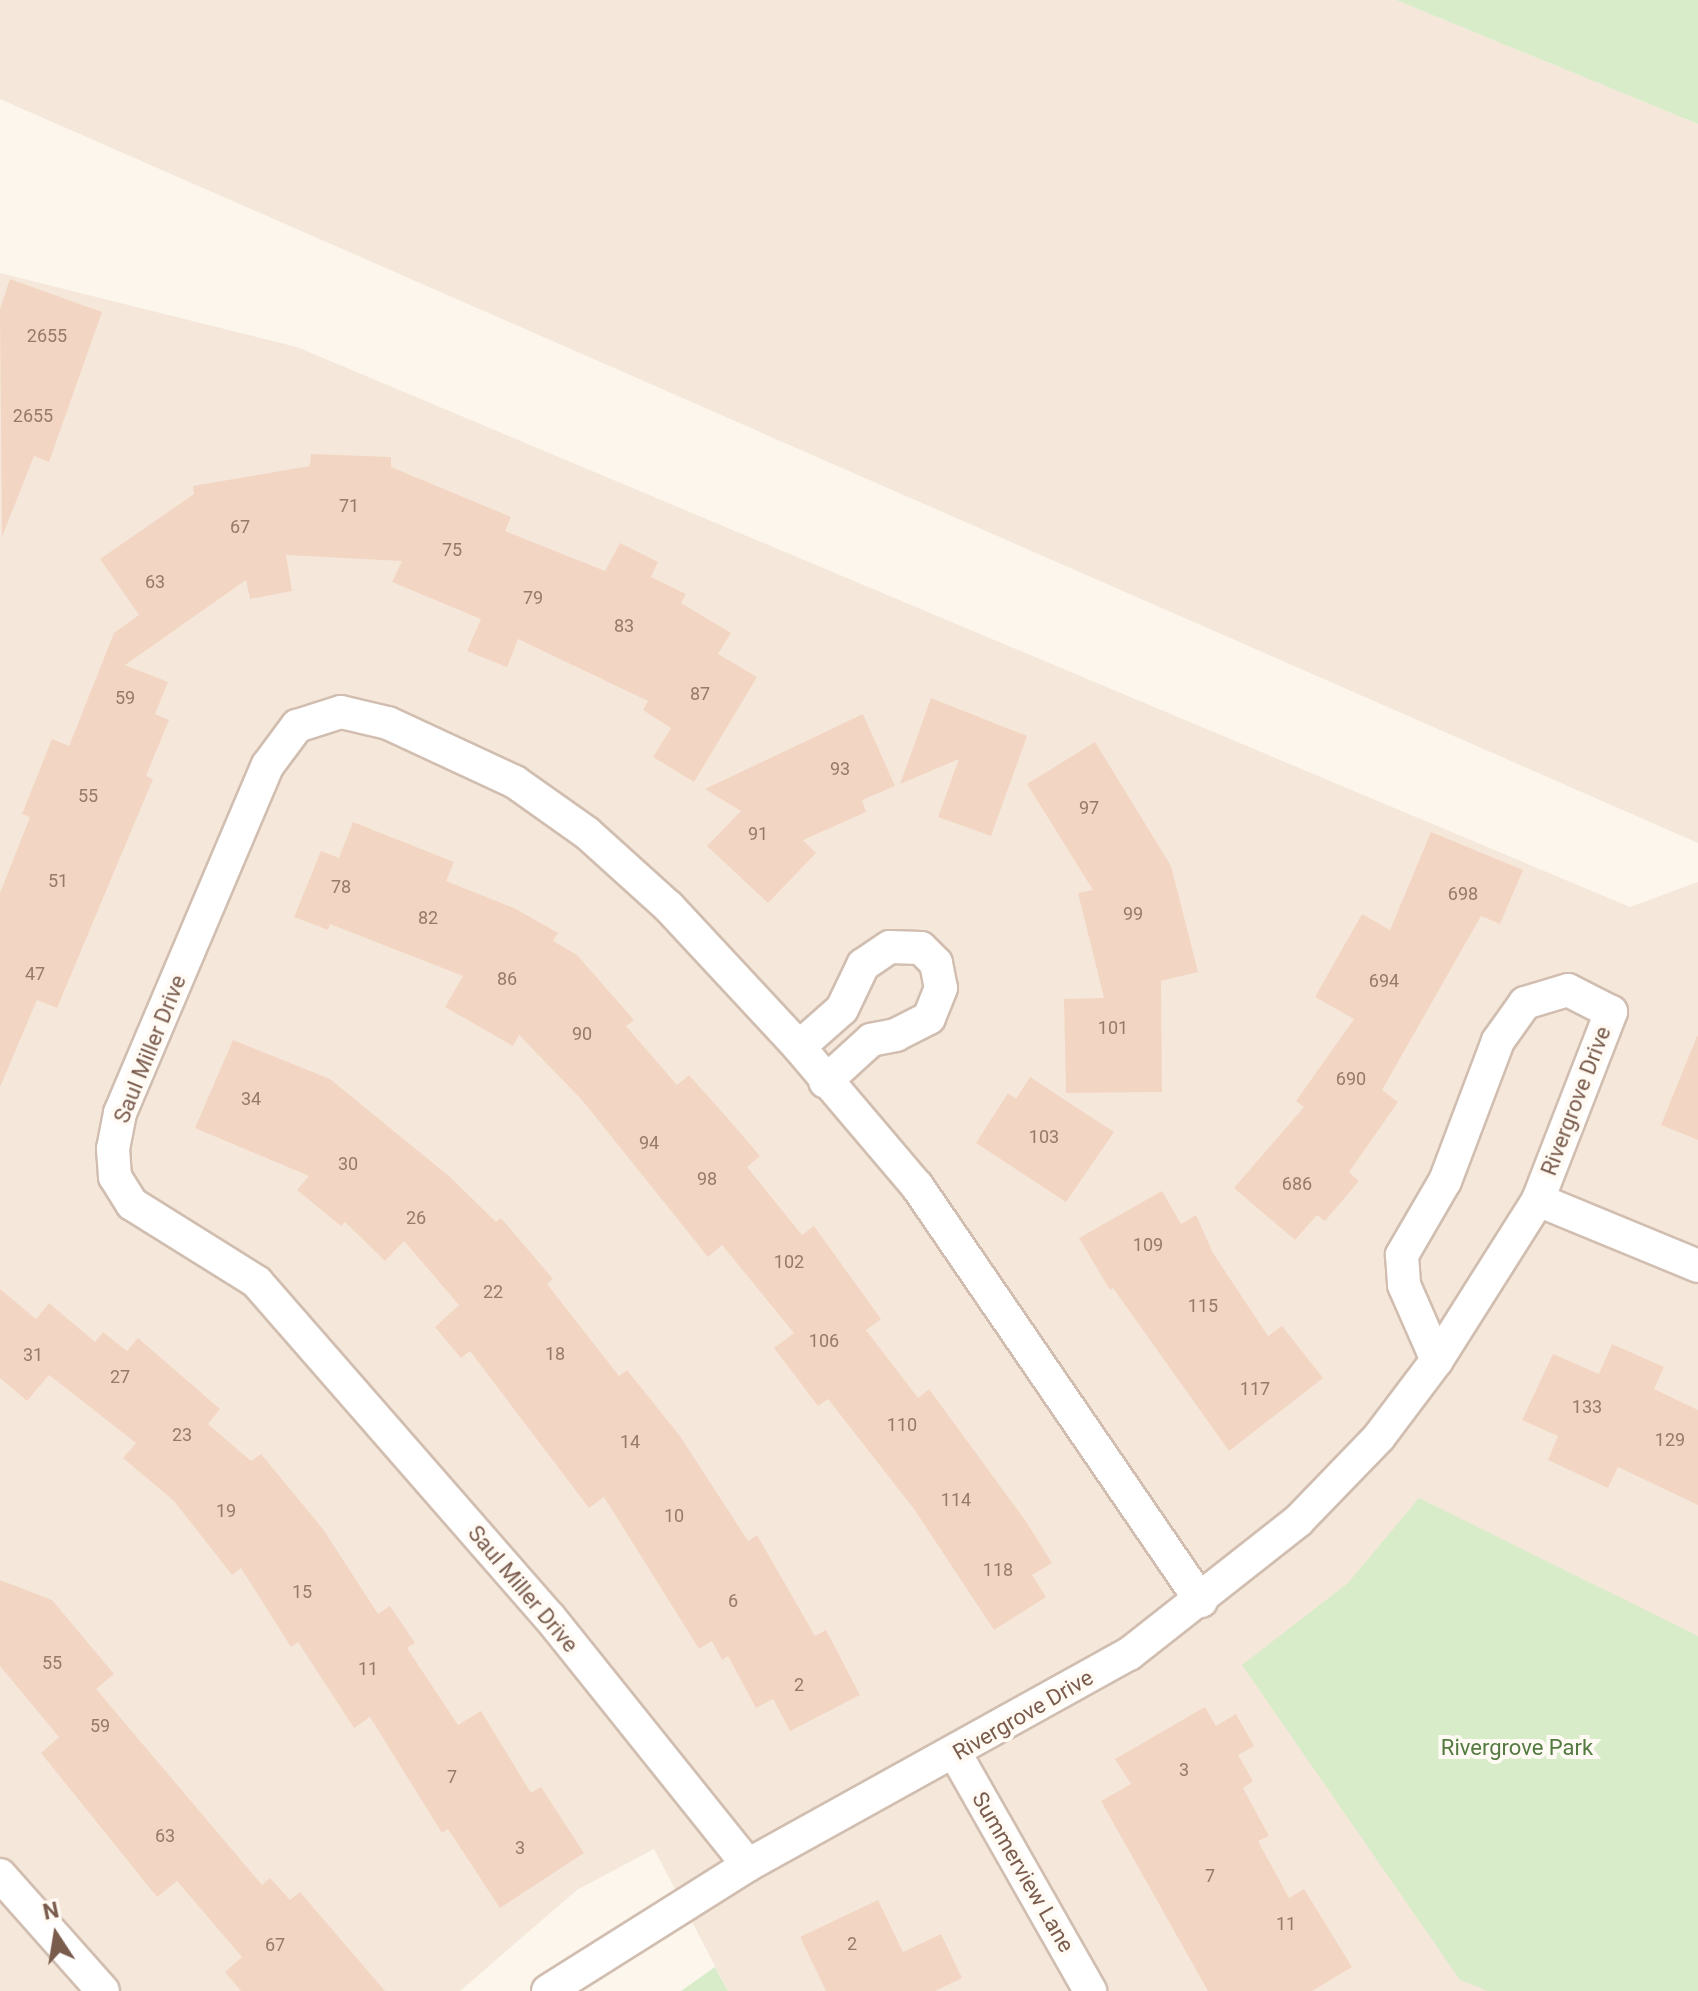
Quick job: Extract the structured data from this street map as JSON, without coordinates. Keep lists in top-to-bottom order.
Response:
{
  "streets": {
    "street": ["Saul Miller Drive", "Rivergrove Drive", "Summerview Lane"]
  },
  "crossings": [
    ["Saul Miller Drive", "Rivergrove Drive"],
    ["Rivergrove Drive", "Summerview Lane"]
  ],
  "parks": ["Rivergrove Park"],
  "house_numbers": [
    "2655",
    "2655",
    "71",
    "67",
    "75",
    "63",
    "79",
    "83",
    "87",
    "59",
    "93",
    "55",
    "97",
    "91",
    "51",
    "78",
    "698",
    "99",
    "82",
    "47",
    "86",
    "694",
    "101",
    "90",
    "690",
    "34",
    "103",
    "94",
    "30",
    "98",
    "686",
    "26",
    "109",
    "102",
    "22",
    "115",
    "106",
    "18",
    "31",
    "27",
    "117",
    "133",
    "110",
    "23",
    "129",
    "14",
    "114",
    "19",
    "10",
    "118",
    "15",
    "6",
    "55",
    "11",
    "2",
    "59",
    "3",
    "7",
    "63",
    "3",
    "7",
    "11",
    "2",
    "67"
  ],
  "north": "top"
}
